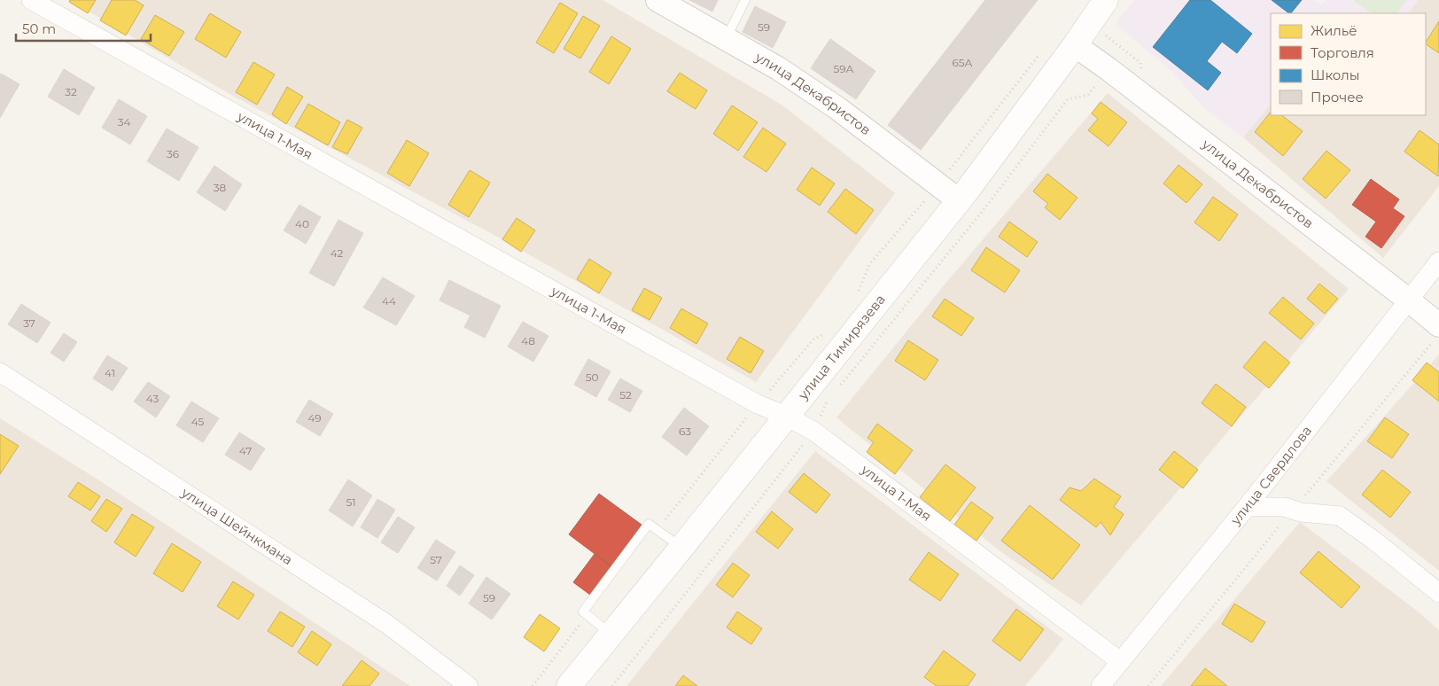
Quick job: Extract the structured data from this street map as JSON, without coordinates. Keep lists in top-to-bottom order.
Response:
{
  "streets": {
    "main road": ["улица Тимирязева"],
    "street": [
      "улица Декабристов",
      "улица 1-Мая",
      "улица Свердлова",
      "улица Шейнкмана"
    ]
  },
  "crossings": [
    ["улица Декабристов", "улица Тимирязева"],
    ["улица Декабристов", "улица Свердлова"],
    ["улица 1-Мая", "улица Тимирязева"],
    ["улица 1-Мая", "улица Свердлова"]
  ],
  "house_numbers": [
    "59",
    "65А",
    "59А",
    "32",
    "34",
    "36",
    "38",
    "40",
    "42",
    "44",
    "37",
    "48",
    "41",
    "50",
    "52",
    "43",
    "49",
    "45",
    "63",
    "47",
    "51",
    "57",
    "59"
  ],
  "legend": [
    "Жильё",
    "Торговля",
    "Школы",
    "Прочее"
  ],
  "scale_bar": "50 m"
}
